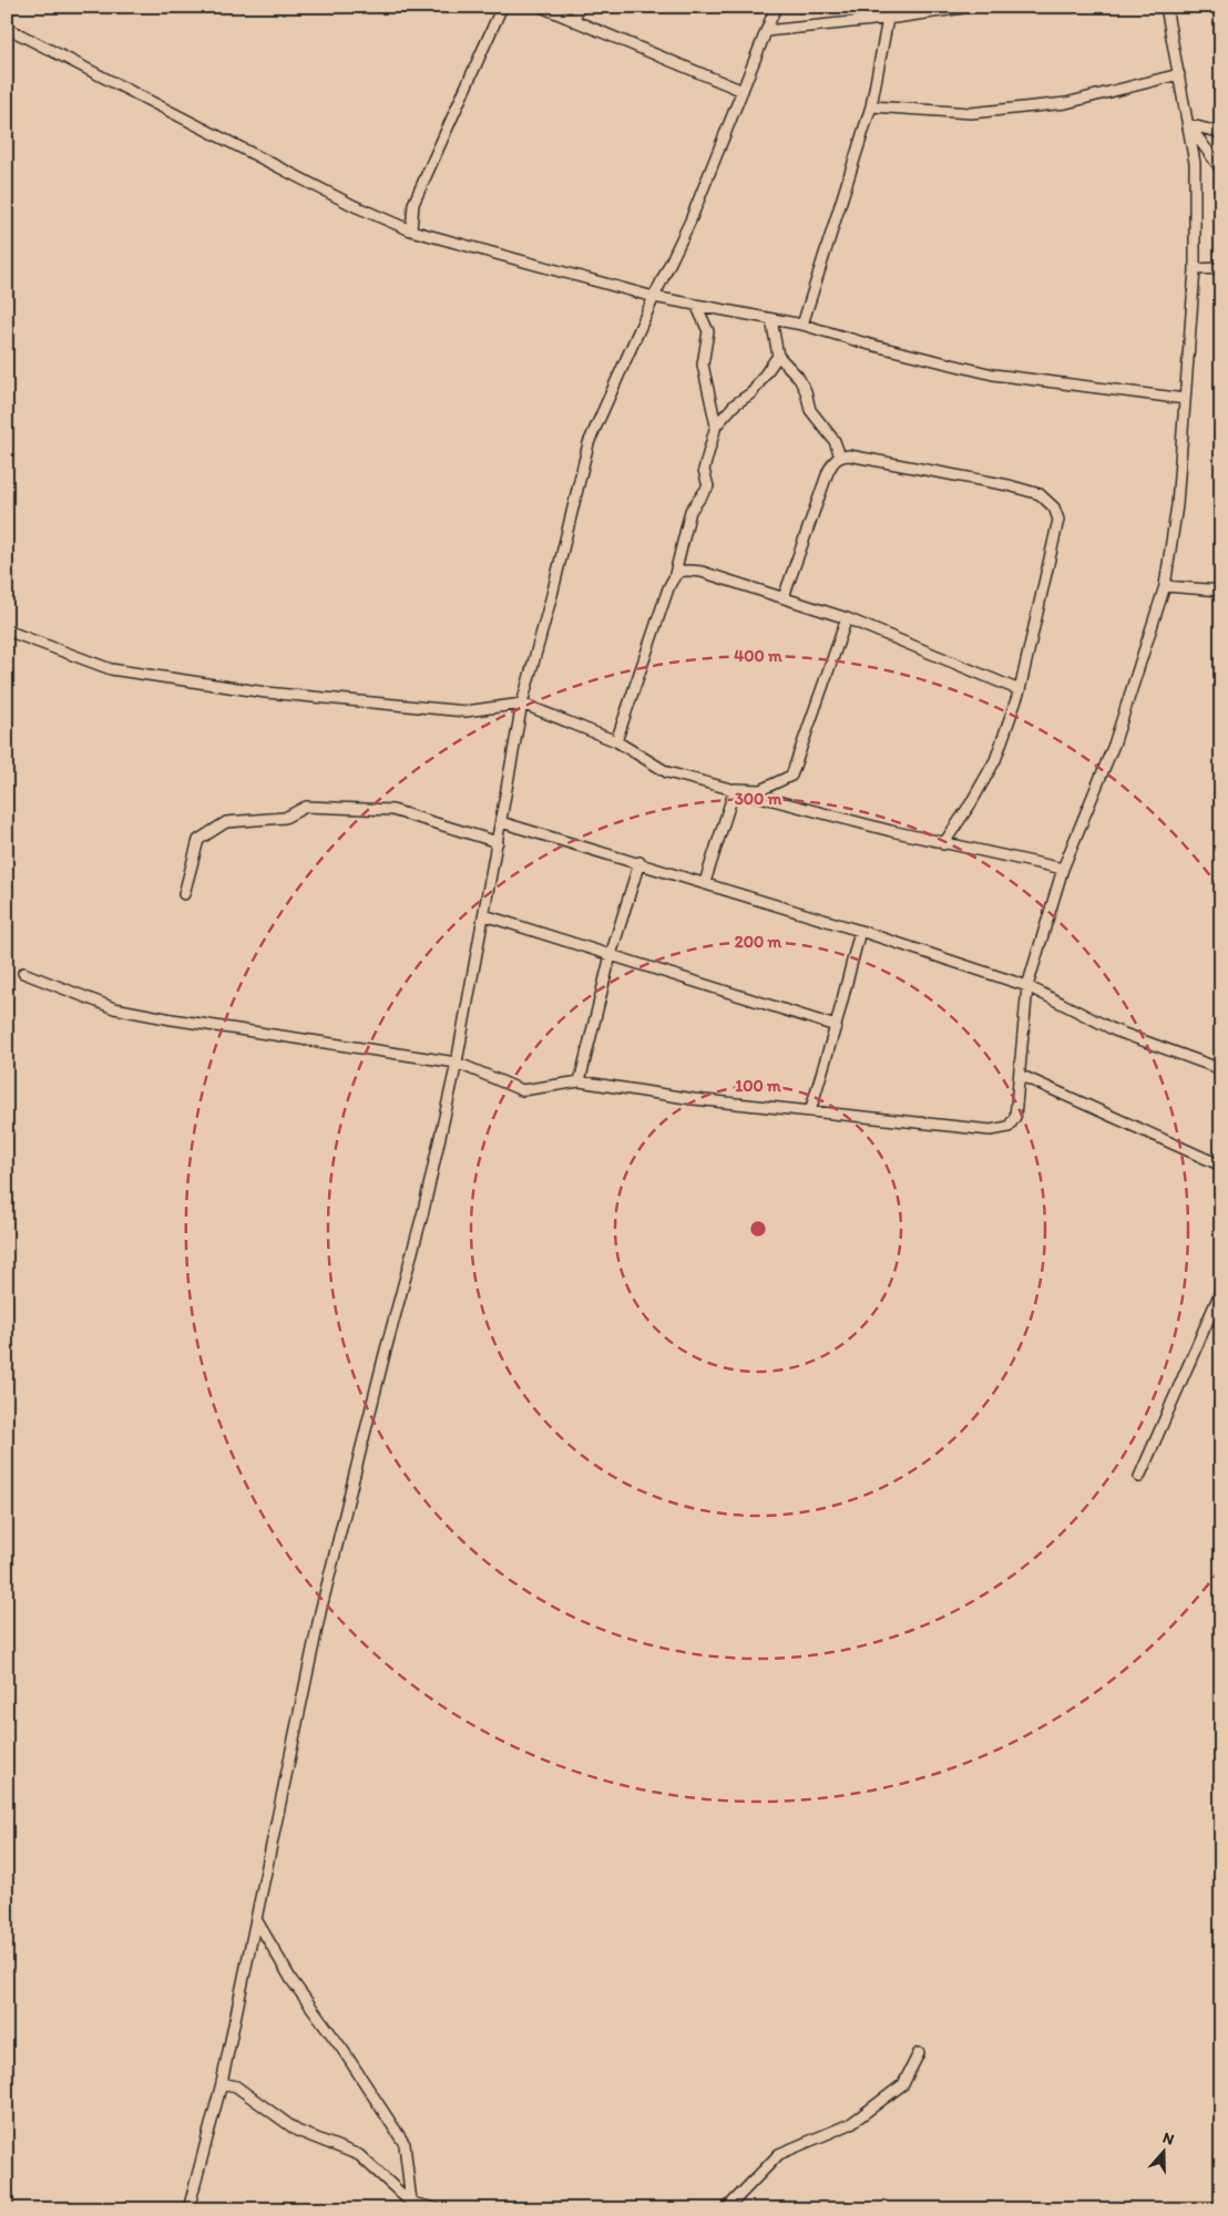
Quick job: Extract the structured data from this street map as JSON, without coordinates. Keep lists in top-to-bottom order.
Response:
{
  "north": "top",
  "rings": [
    "400 m",
    "300 m",
    "200 m",
    "100 m"
  ]
}
